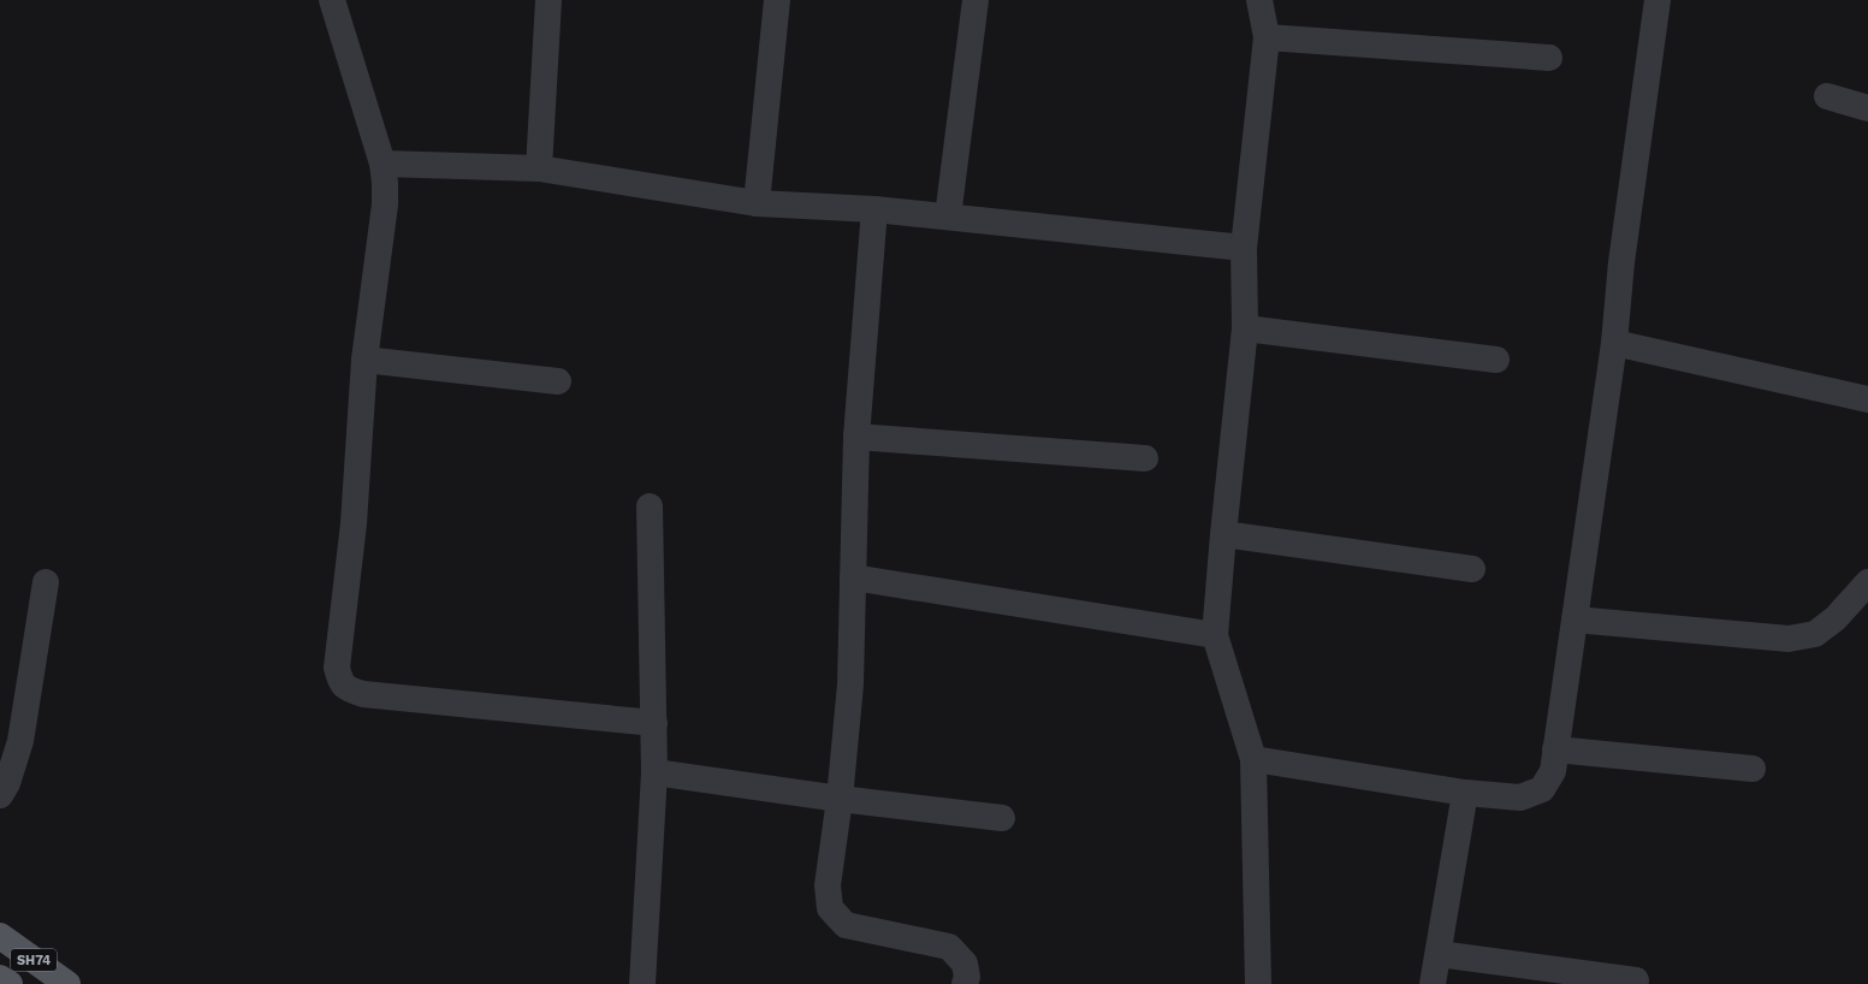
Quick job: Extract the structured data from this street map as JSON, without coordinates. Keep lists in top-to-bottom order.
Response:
{
  "streets": {
    "main road": ["SH74"]
  }
}
